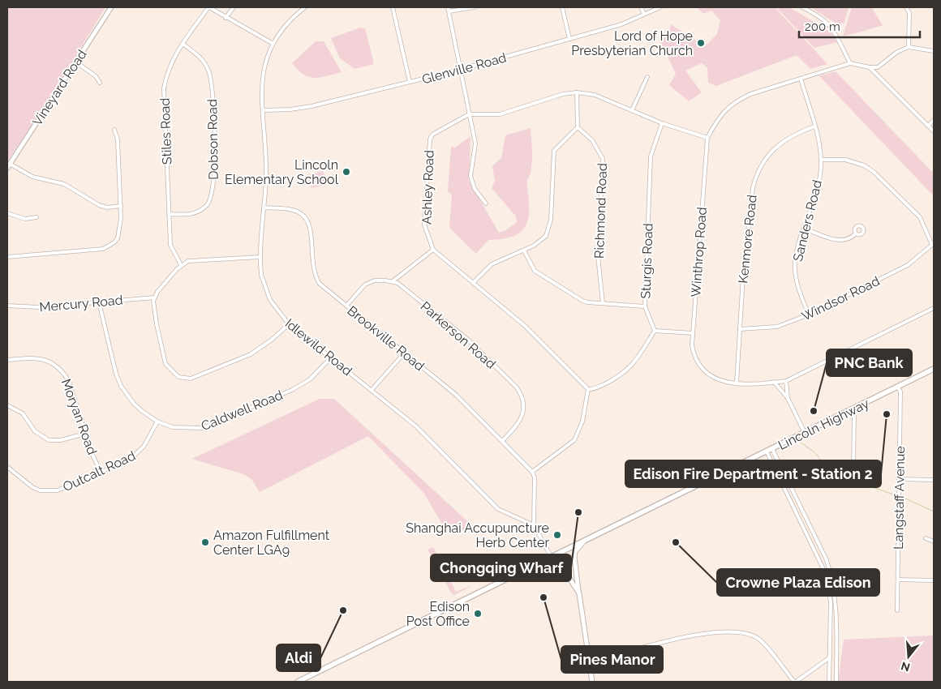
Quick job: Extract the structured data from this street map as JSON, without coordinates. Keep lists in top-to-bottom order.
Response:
{
  "streets": {
    "main road": ["Lincoln Highway"],
    "street": [
      "Glenville Road",
      "Vineyard Road",
      "Stiles Road",
      "Dobson Road",
      "Ashley Road",
      "Richmond Road",
      "Sanders Road",
      "Kenmore Road",
      "Winthrop Road",
      "Sturgis Road",
      "Windsor Road",
      "Mercury Road",
      "Parkerson Road",
      "Brookville Road",
      "Idlewild Road",
      "Caldwell Road",
      "Moryan Road",
      "Outcalt Road",
      "Langstaff Avenue"
    ]
  },
  "crossings": [
    ["Glenville Road", "Idlewild Road"],
    ["Stiles Road", "Dobson Road"],
    ["Ashley Road", "Winthrop Road"],
    ["Ashley Road", "Sturgis Road"],
    ["Sanders Road", "Kenmore Road"],
    ["Sanders Road", "Winthrop Road"],
    ["Sanders Road", "Windsor Road"],
    ["Kenmore Road", "Winthrop Road"],
    ["Kenmore Road", "Windsor Road"],
    ["Mercury Road", "Caldwell Road"],
    ["Parkerson Road", "Brookville Road"],
    ["Brookville Road", "Idlewild Road"],
    ["Idlewild Road", "Caldwell Road"],
    ["Caldwell Road", "Outcalt Road"],
    ["Moryan Road", "Outcalt Road"],
    ["Lincoln Highway", "Langstaff Avenue"]
  ],
  "places": [
    "Lord of Hope Presbyterian Church",
    "Lincoln Elementary School",
    "PNC Bank",
    "Edison Fire Department - Station 2",
    "Chongqing Wharf",
    "Shanghai Accupuncture Herb Center",
    "Amazon Fulfillment Center LGA9",
    "Crowne Plaza Edison",
    "Pines Manor",
    "Aldi",
    "Edison Post Office"
  ],
  "scale_bar": "200 m",
  "north": "bottom"
}
